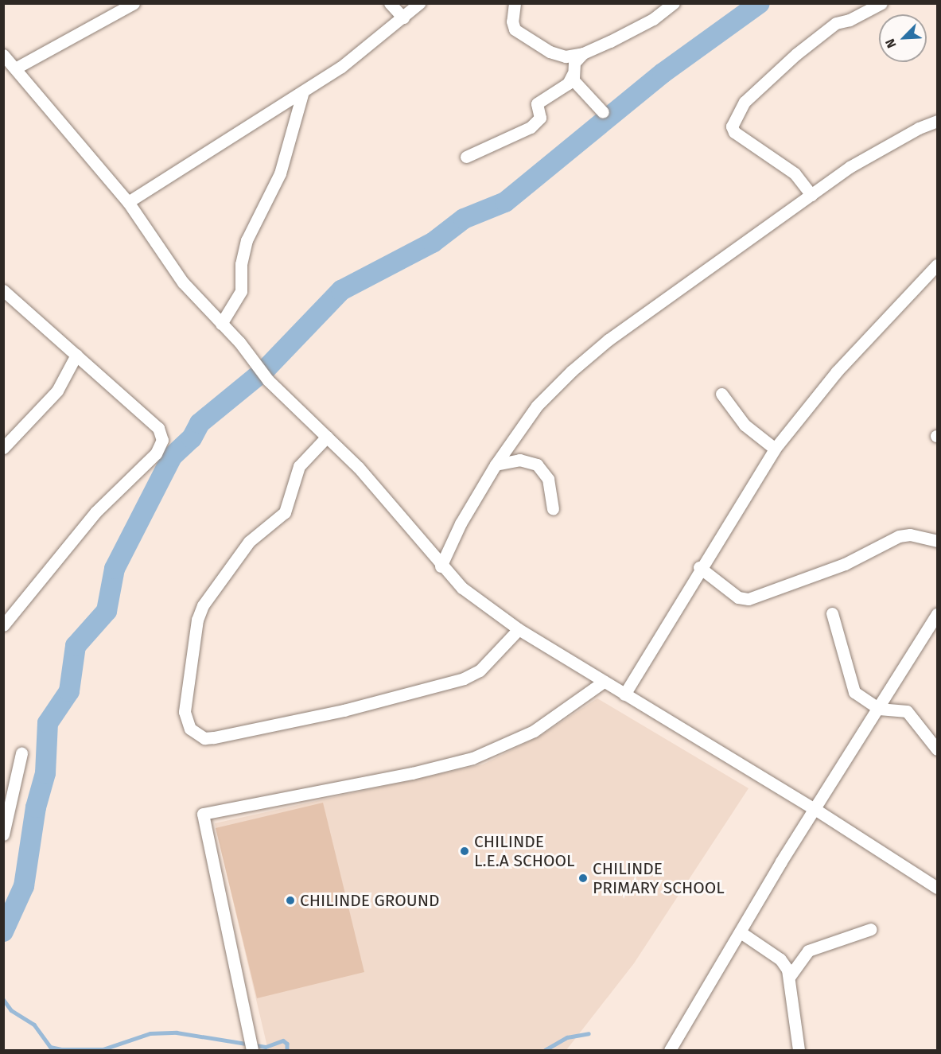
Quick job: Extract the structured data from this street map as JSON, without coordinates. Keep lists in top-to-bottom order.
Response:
{
  "places": ["CHILINDE L.E.A SCHOOL", "CHILINDE PRIMARY SCHOOL", "CHILINDE GROUND"],
  "north": "bottom left"
}
